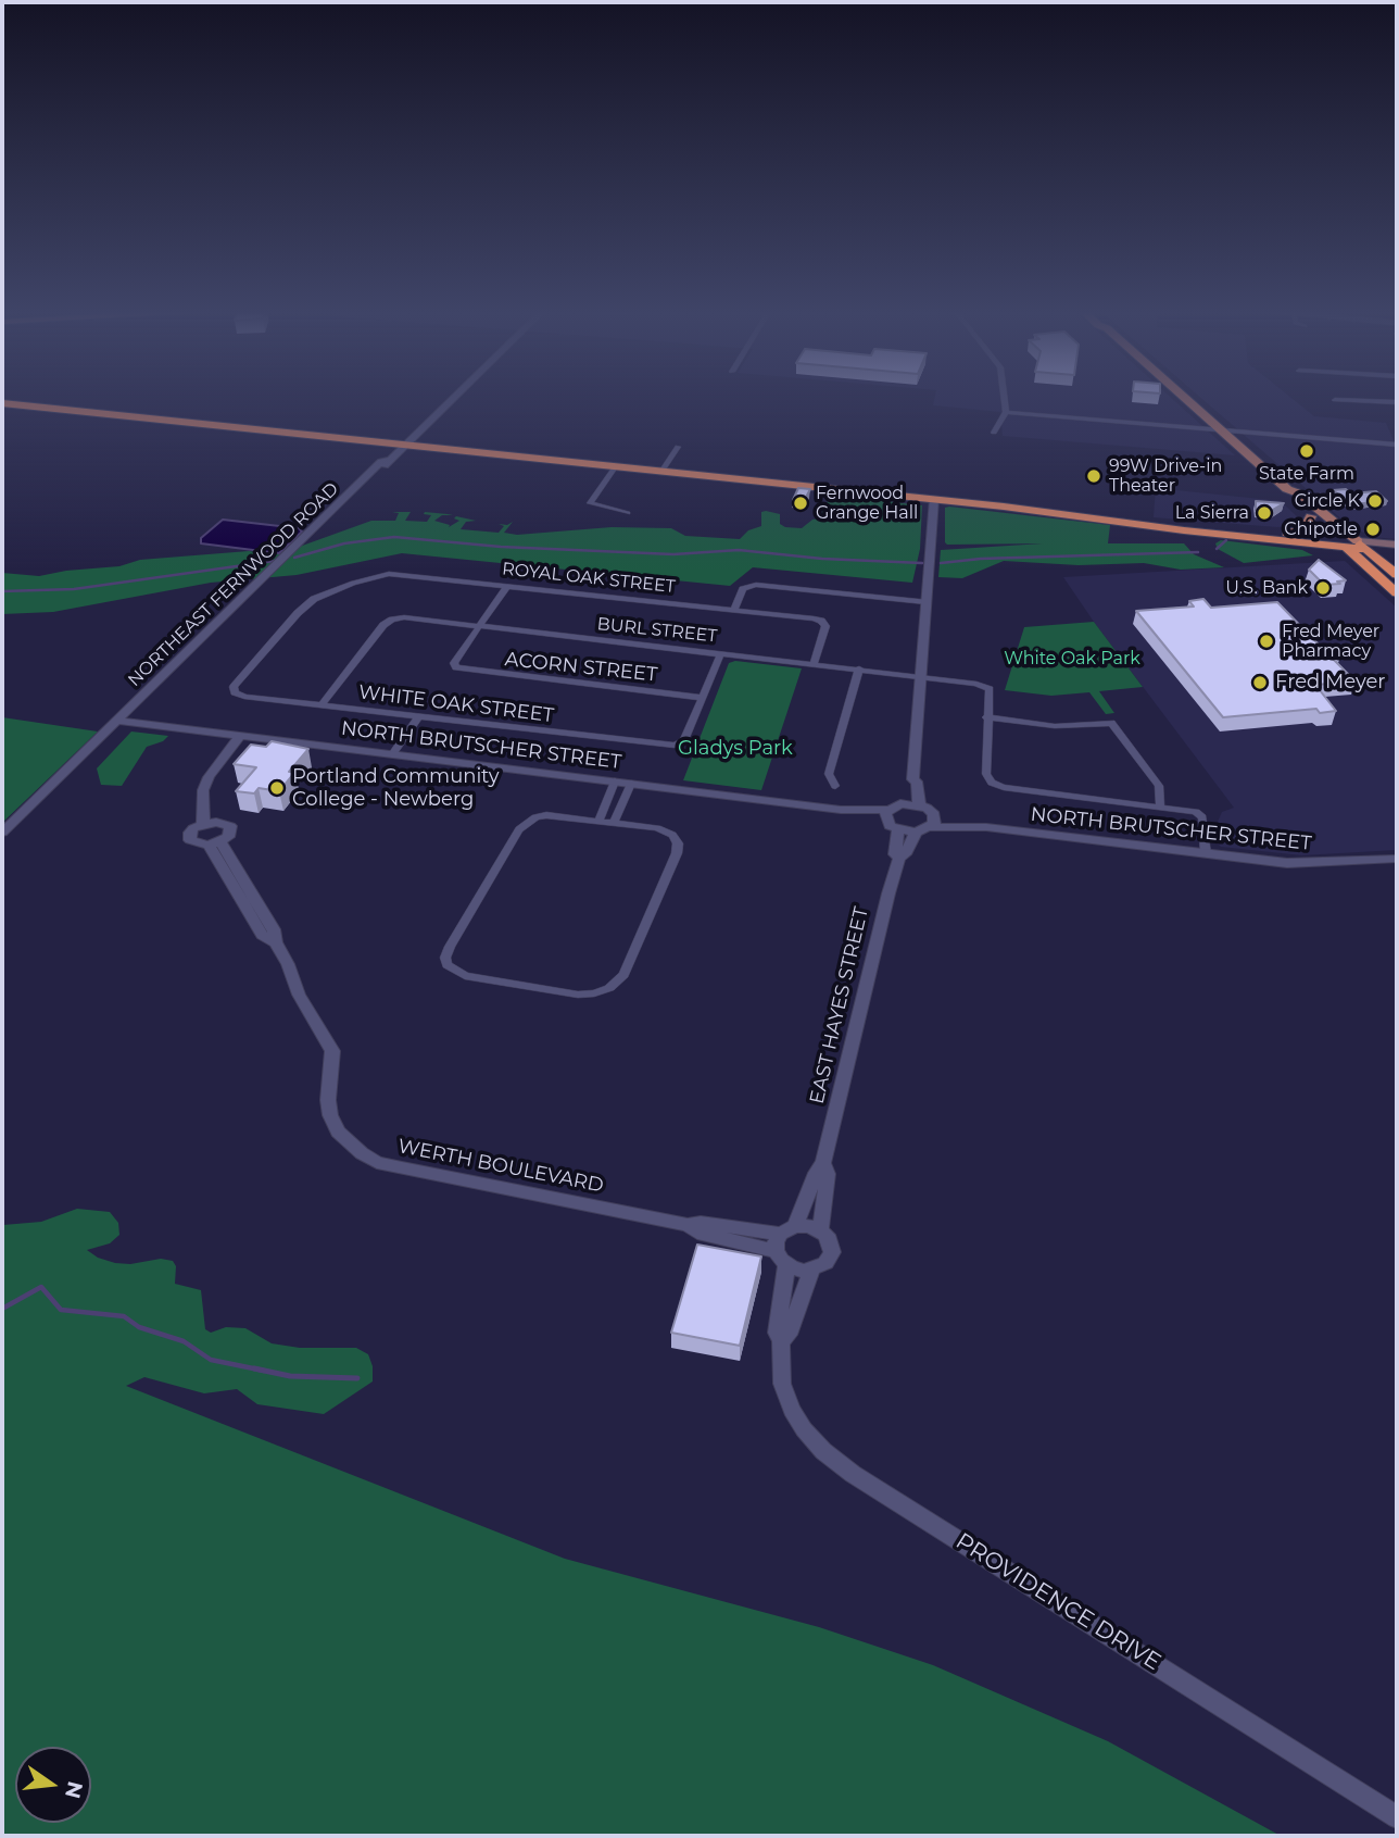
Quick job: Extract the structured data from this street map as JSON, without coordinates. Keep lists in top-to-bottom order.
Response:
{
  "streets": {
    "street": [
      "ROYAL OAK STREET",
      "NORTHEAST FERNWOOD ROAD",
      "BURL STREET",
      "ACORN STREET",
      "WHITE OAK STREET",
      "NORTH BRUTSCHER STREET",
      "EAST HAYES STREET",
      "WERTH BOULEVARD",
      "PROVIDENCE DRIVE"
    ]
  },
  "crossings": [
    ["ROYAL OAK STREET", "BURL STREET"],
    ["ROYAL OAK STREET", "WHITE OAK STREET"],
    ["NORTHEAST FERNWOOD ROAD", "NORTH BRUTSCHER STREET"],
    ["BURL STREET", "ACORN STREET"],
    ["BURL STREET", "WHITE OAK STREET"],
    ["ACORN STREET", "WHITE OAK STREET"],
    ["NORTH BRUTSCHER STREET", "WERTH BOULEVARD"],
    ["EAST HAYES STREET", "WERTH BOULEVARD"],
    ["EAST HAYES STREET", "PROVIDENCE DRIVE"],
    ["WERTH BOULEVARD", "PROVIDENCE DRIVE"]
  ],
  "parks": ["White Oak Park", "Gladys Park"],
  "places": [
    "State Farm",
    "99W Drive-in Theater",
    "Circle K",
    "Fernwood Grange Hall",
    "La Sierra",
    "Chipotle",
    "U.S. Bank",
    "Fred Meyer Pharmacy",
    "Fred Meyer",
    "Portland Community College - Newberg"
  ],
  "north": "right"
}
